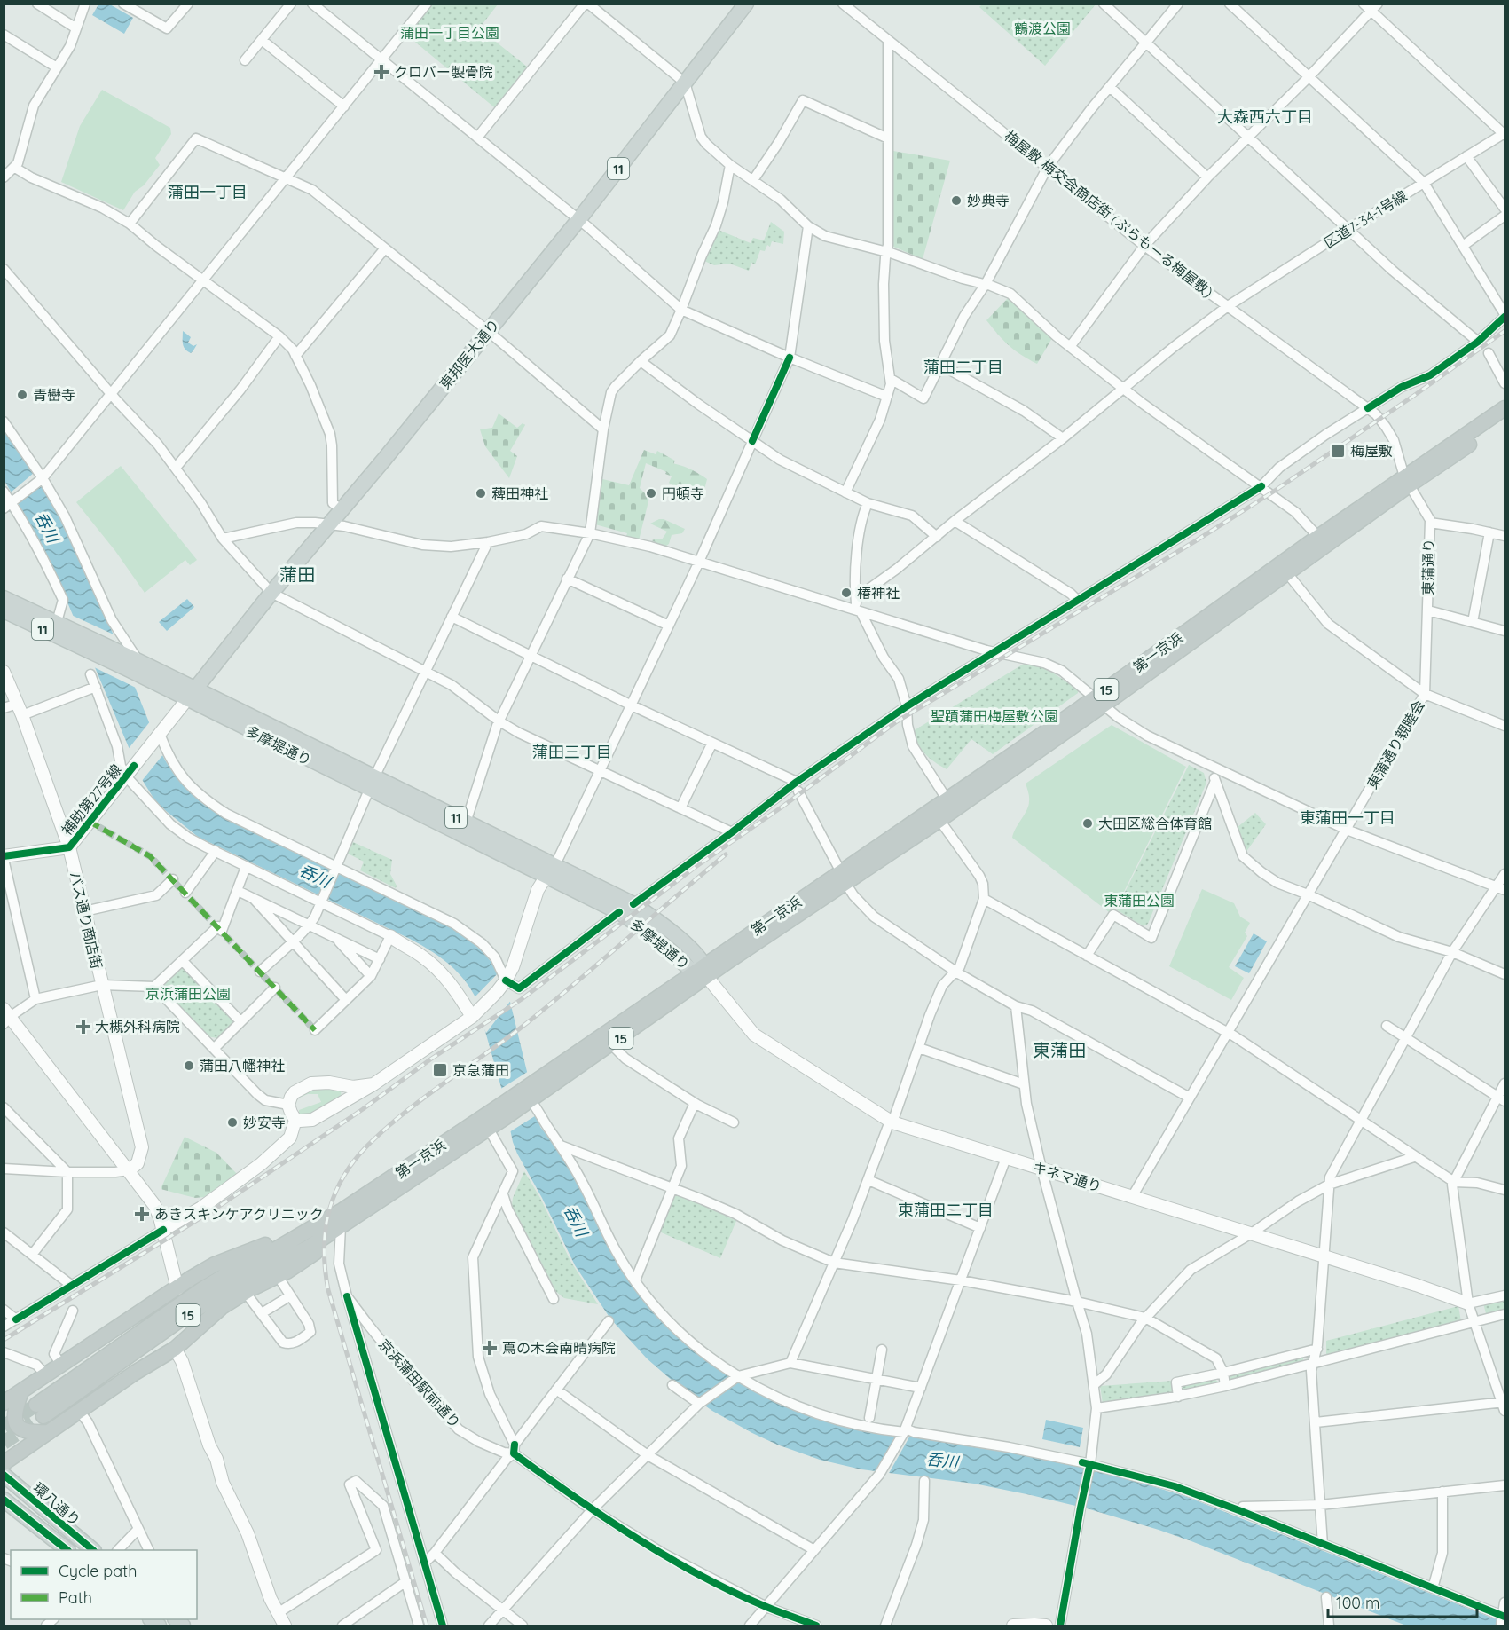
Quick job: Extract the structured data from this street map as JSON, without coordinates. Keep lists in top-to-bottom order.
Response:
{
  "streets": {
    "highway": ["第一京浜", "15"],
    "main road": [
      "11",
      "東邦医大通り",
      "多摩堤通り",
      "環八通り"
    ],
    "street": [
      "梅屋敷 梅交会商店街 (ぷらもーる梅屋敷)",
      "区道7-34-1号線",
      "東蒲通り",
      "東蒲通り親睦会",
      "補助第27号線",
      "バス通り商店街",
      "キネマ通り",
      "京浜蒲田駅前通り"
    ]
  },
  "crossings": [
    ["梅屋敷 梅交会商店街 (ぷらもーる梅屋敷)", "区道7-34-1号線"],
    ["梅屋敷 梅交会商店街 (ぷらもーる梅屋敷)", "東蒲通り"],
    ["梅屋敷 梅交会商店街 (ぷらもーる梅屋敷)", "第一京浜"],
    ["東邦医大通り", "多摩堤通り"],
    ["東邦医大通り", "補助第27号線"],
    ["東蒲通り", "東蒲通り親睦会"],
    ["第一京浜", "多摩堤通り"],
    ["第一京浜", "キネマ通り"],
    ["第一京浜", "京浜蒲田駅前通り"],
    ["東蒲通り親睦会", "キネマ通り"],
    ["多摩堤通り", "補助第27号線"],
    ["多摩堤通り", "キネマ通り"],
    ["補助第27号線", "バス通り商店街"]
  ],
  "districts": [
    "大森西六丁目",
    "蒲田一丁目",
    "蒲田二丁目",
    "蒲田",
    "蒲田三丁目",
    "東蒲田一丁目",
    "東蒲田",
    "東蒲田二丁目"
  ],
  "water": ["呑川"],
  "parks": [
    "鶴渡公園",
    "蒲田一丁目公園",
    "聖蹟蒲田梅屋敷公園",
    "東蒲田公園",
    "京浜蒲田公園"
  ],
  "places": {
    "health": [
      "クロバー製骨院",
      "大槻外科病院",
      "あきスキンケアクリニック",
      "蔦の木会南晴病院"
    ],
    "other": [
      "妙典寺",
      "青巒寺",
      "薭田神社",
      "円頓寺",
      "椿神社",
      "大田区総合体育館",
      "蒲田八幡神社",
      "妙安寺"
    ],
    "transit": ["梅屋敷", "京急蒲田"]
  },
  "legend": ["Cycle path", "Path"],
  "scale_bar": "100 m"
}
